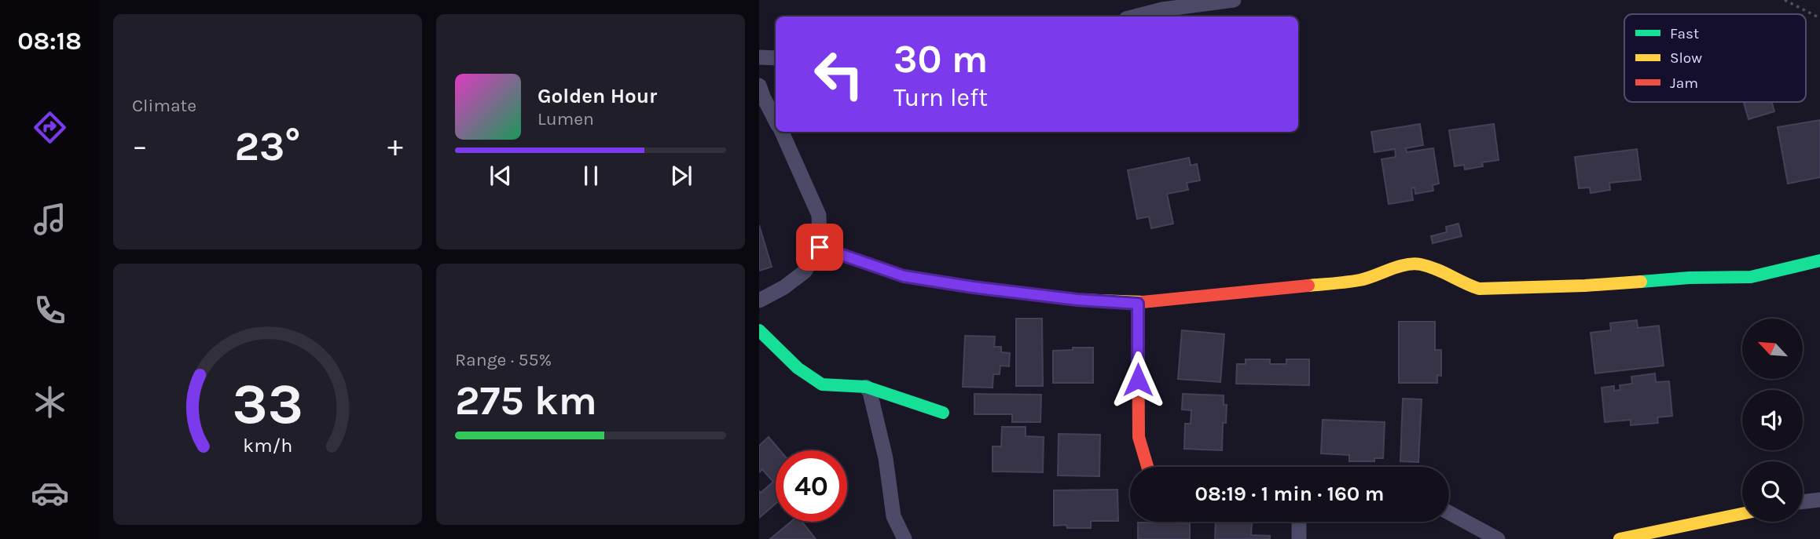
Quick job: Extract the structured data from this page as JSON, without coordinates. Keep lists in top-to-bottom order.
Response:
{
  "legend": ["Fast", "Slow", "Jam"],
  "north": "top left",
  "page": {
    "tabs": "08:18",
    "tile": [
      "Climate",
      ["Range · 55%", "275 km"]
    ],
    "turn": ["30 m", "Turn left"],
    "song": ["Golden Hour", "Lumen"],
    "heat": ["−", "23°", "+"],
    "limit": "40",
    "trip": "08:19 · 1 min · 160 m",
    "gauge": ["33", "km/h"]
  }
}
